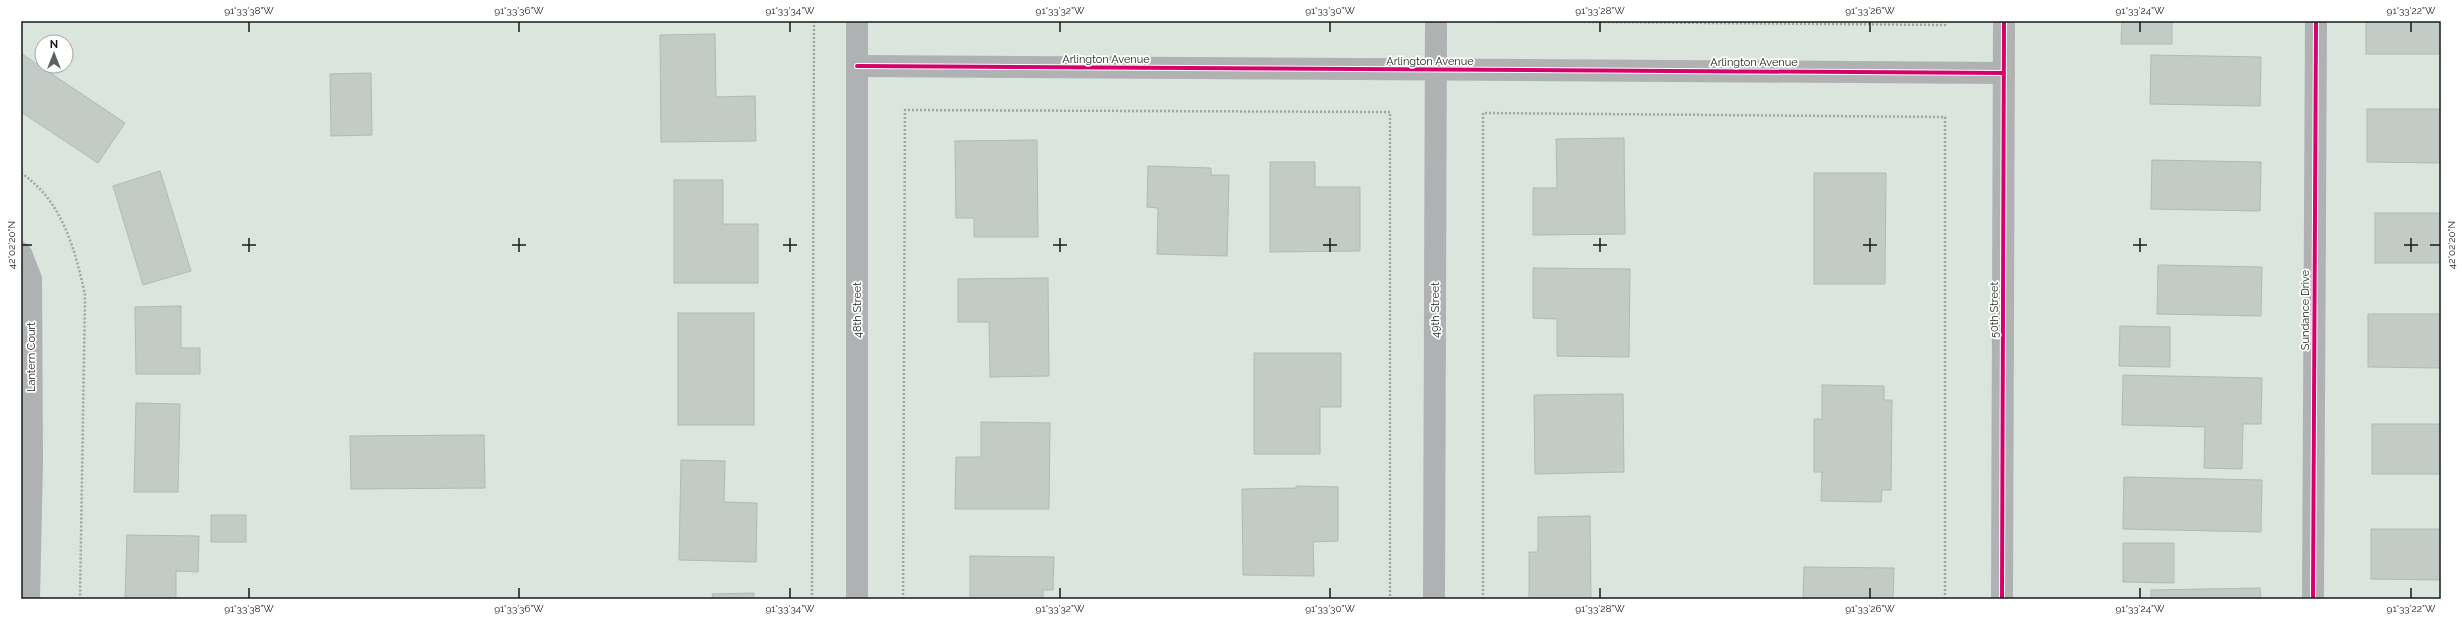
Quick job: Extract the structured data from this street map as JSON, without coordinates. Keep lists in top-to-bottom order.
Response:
{
  "streets": {
    "street": [
      "Arlington Avenue",
      "48th Street",
      "49th Street",
      "50th Street",
      "Sundance Drive",
      "Lantern Court"
    ]
  },
  "crossings": [
    ["Arlington Avenue", "48th Street"],
    ["Arlington Avenue", "49th Street"],
    ["Arlington Avenue", "50th Street"]
  ],
  "north": "top",
  "coordinates": [
    "91°33'38\"W",
    "91°33'36\"W",
    "91°33'34\"W",
    "91°33'32\"W",
    "91°33'30\"W",
    "91°33'28\"W",
    "91°33'26\"W",
    "91°33'24\"W",
    "91°33'22\"W",
    "42°02'20\"N"
  ]
}
